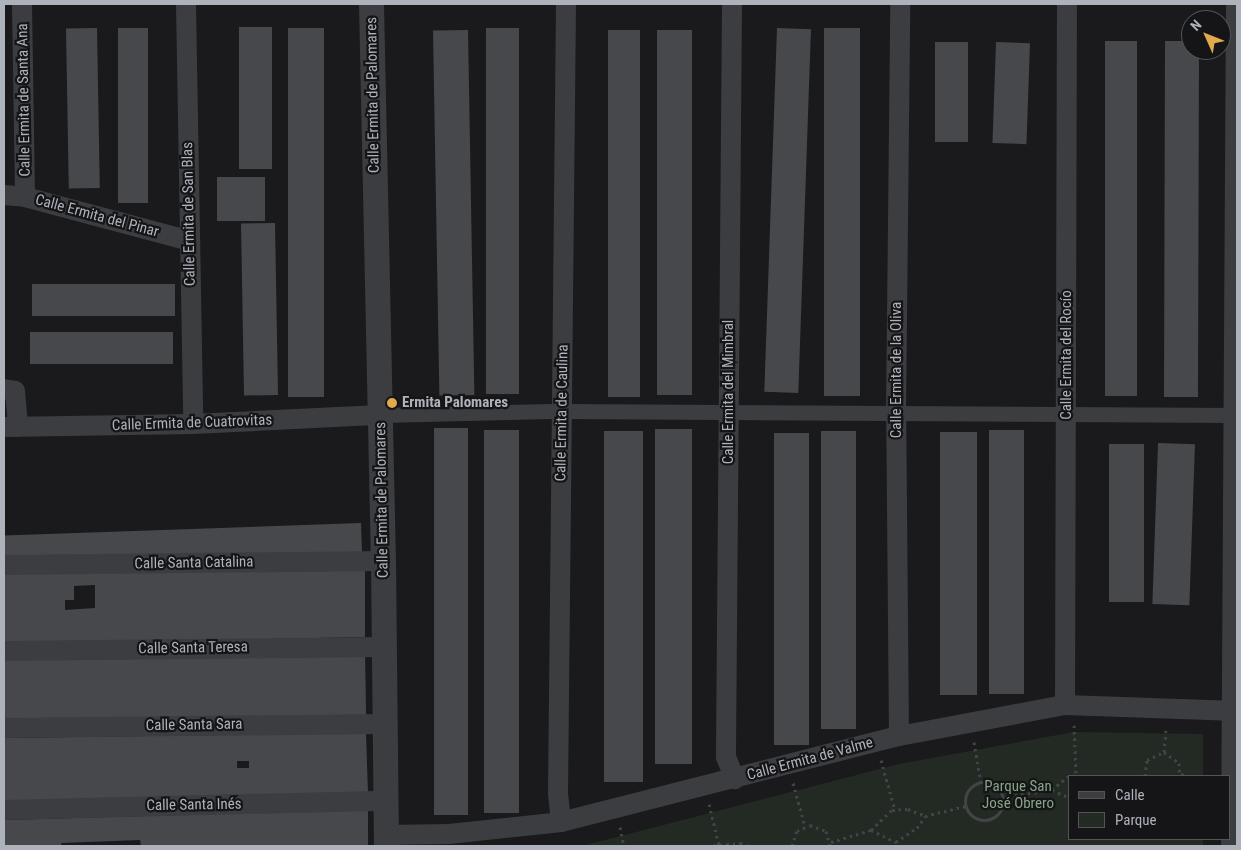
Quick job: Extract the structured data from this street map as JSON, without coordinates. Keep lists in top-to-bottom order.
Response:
{
  "streets": {
    "street": [
      "Calle Ermita de Palomares",
      "Calle Ermita de Santa Ana",
      "Calle Ermita de San Blas",
      "Calle Ermita del Pinar",
      "Calle Ermita del Rocío",
      "Calle Ermita de la Oliva",
      "Calle Ermita del Mimbral",
      "Calle Ermita de Caulina",
      "Calle Ermita de Cuatrovitas",
      "Calle Santa Catalina",
      "Calle Santa Teresa",
      "Calle Santa Sara",
      "Calle Ermita de Valme",
      "Calle Santa Inés"
    ]
  },
  "crossings": [
    ["Calle Ermita de Palomares", "Calle Ermita de Cuatrovitas"],
    ["Calle Ermita de Palomares", "Calle Santa Catalina"],
    ["Calle Ermita de Palomares", "Calle Santa Teresa"],
    ["Calle Ermita de Palomares", "Calle Santa Sara"],
    ["Calle Ermita de Palomares", "Calle Ermita de Valme"],
    ["Calle Ermita de Palomares", "Calle Santa Inés"],
    ["Calle Ermita de Santa Ana", "Calle Ermita del Pinar"],
    ["Calle Ermita de San Blas", "Calle Ermita del Pinar"],
    ["Calle Ermita de San Blas", "Calle Ermita de Cuatrovitas"],
    ["Calle Ermita del Rocío", "Calle Ermita de Valme"],
    ["Calle Ermita de la Oliva", "Calle Ermita de Valme"],
    ["Calle Ermita del Mimbral", "Calle Ermita de Valme"],
    ["Calle Ermita de Caulina", "Calle Ermita de Valme"]
  ],
  "parks": ["Parque San José Obrero"],
  "places": ["Ermita Palomares"],
  "legend": ["Calle", "Parque"],
  "north": "top left"
}
